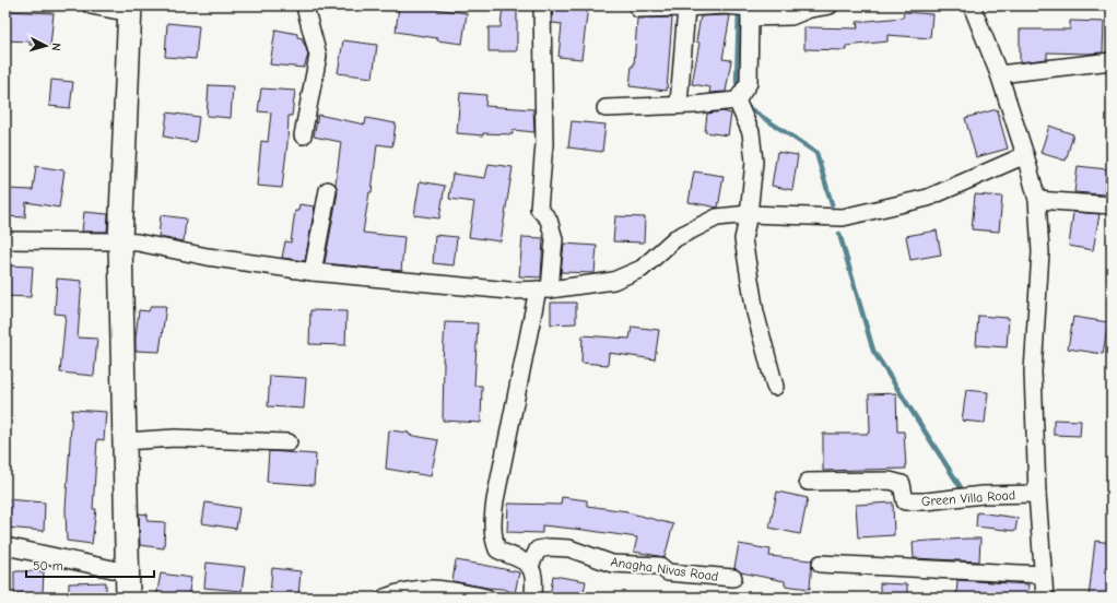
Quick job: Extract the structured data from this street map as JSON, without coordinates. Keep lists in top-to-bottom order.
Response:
{
  "streets": {
    "street": ["Green Villa Road", "Anagha Nivas Road"]
  },
  "scale_bar": "50 m",
  "north": "right"
}
